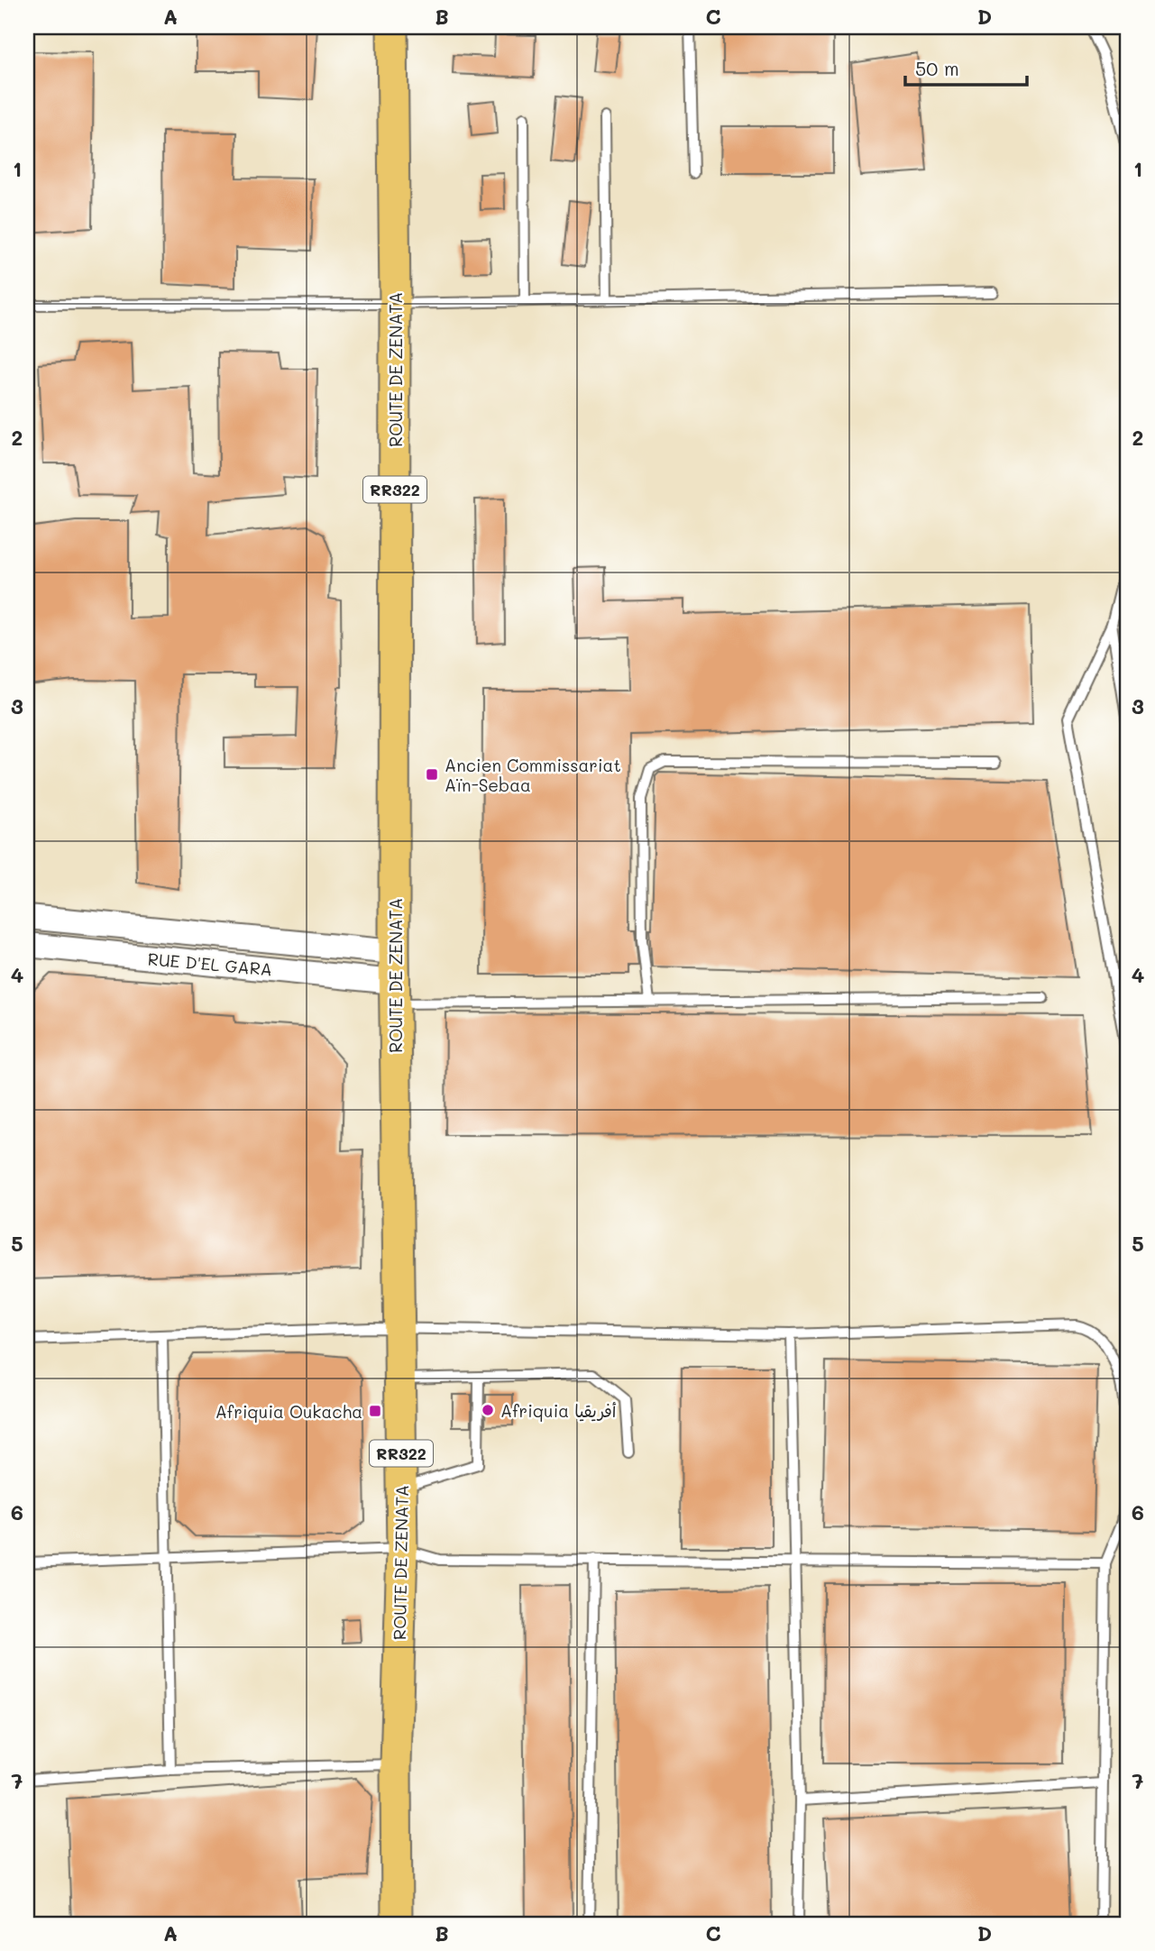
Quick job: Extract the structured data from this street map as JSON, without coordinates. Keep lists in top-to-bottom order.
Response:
{
  "streets": {
    "main road": ["ROUTE DE ZENATA", "RR322"],
    "street": ["RUE D'EL GARA"]
  },
  "crossings": [
    ["ROUTE DE ZENATA", "RUE D'EL GARA"]
  ],
  "places": {
    "transit": ["Ancien Commissariat Aïn-Sebaa", "Afriquia Oukacha"],
    "other": ["Afriquia أفريقيا"]
  },
  "scale_bar": "50 m",
  "grid": {
    "columns": [
      "A",
      "B",
      "C",
      "D"
    ],
    "rows": [
      "1",
      "2",
      "3",
      "4",
      "5",
      "6",
      "7"
    ]
  }
}
